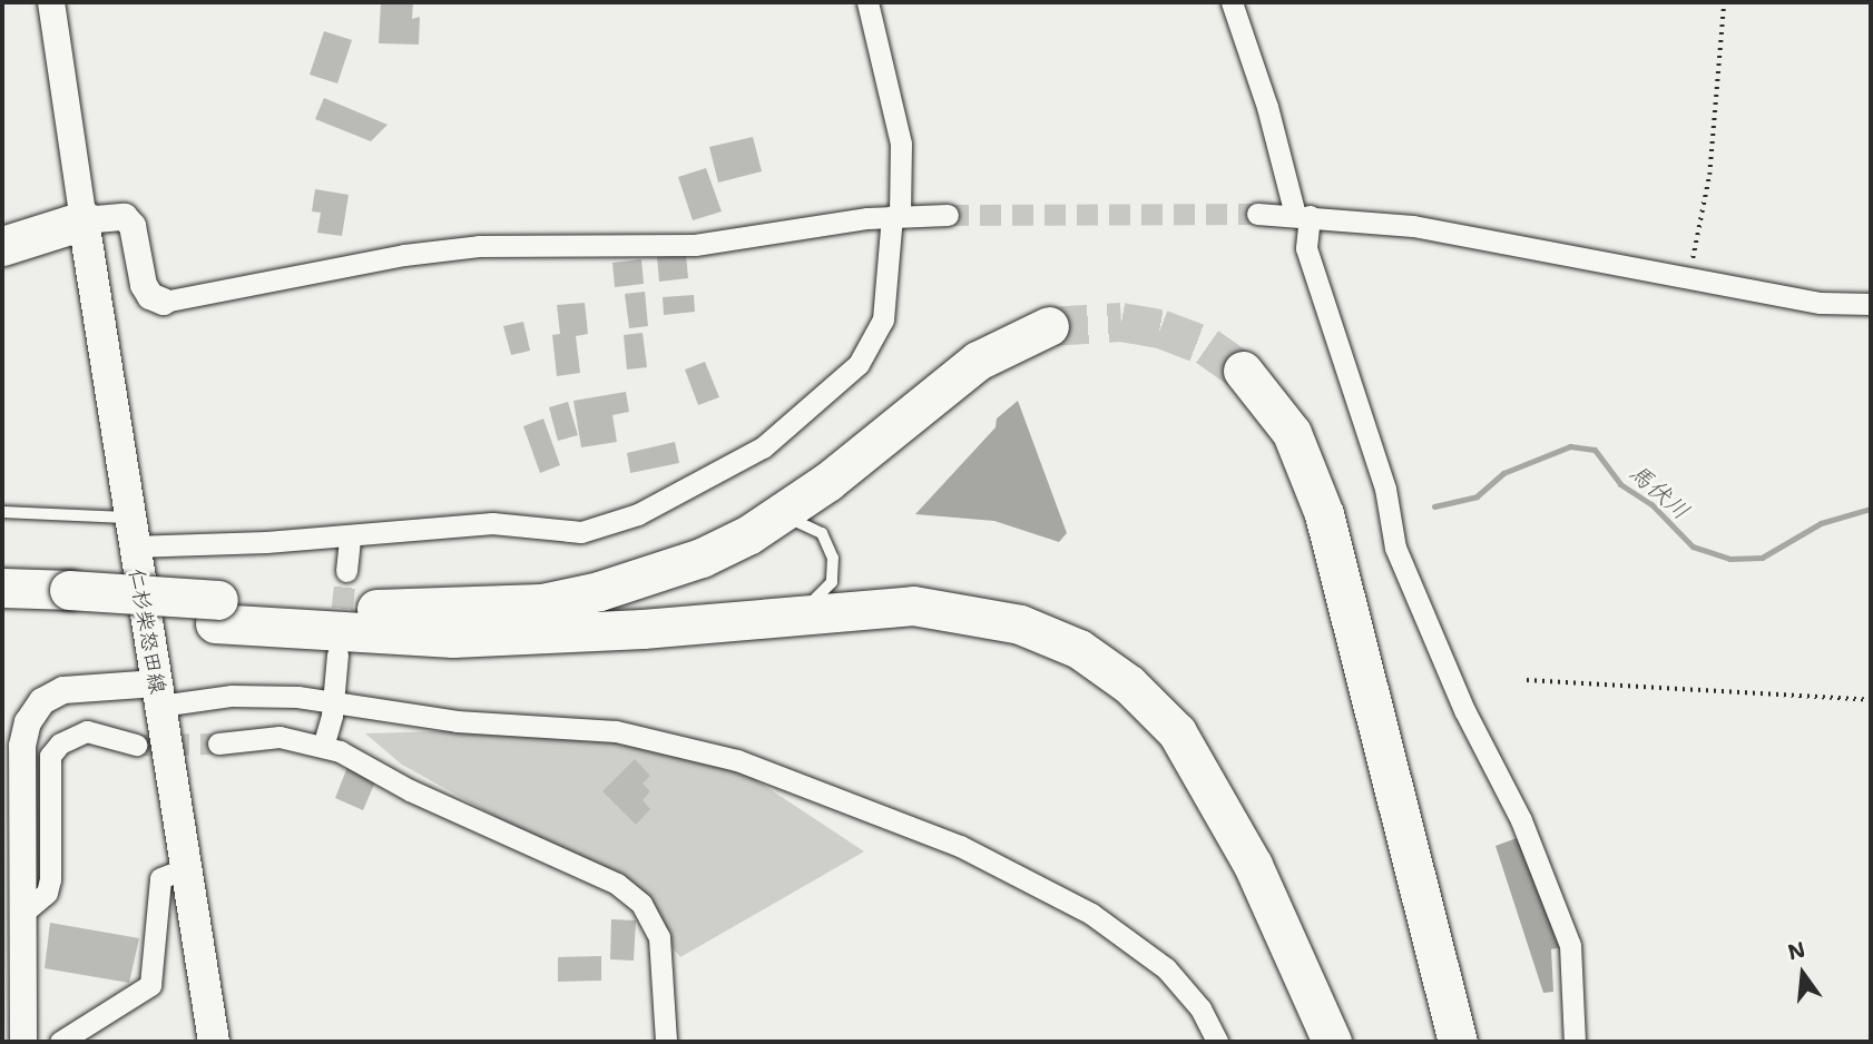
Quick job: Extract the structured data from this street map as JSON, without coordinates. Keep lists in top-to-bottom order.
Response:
{
  "streets": {
    "main road": ["仁杉柴怒田線"]
  },
  "water": ["馬伏川"],
  "north": "top"
}
